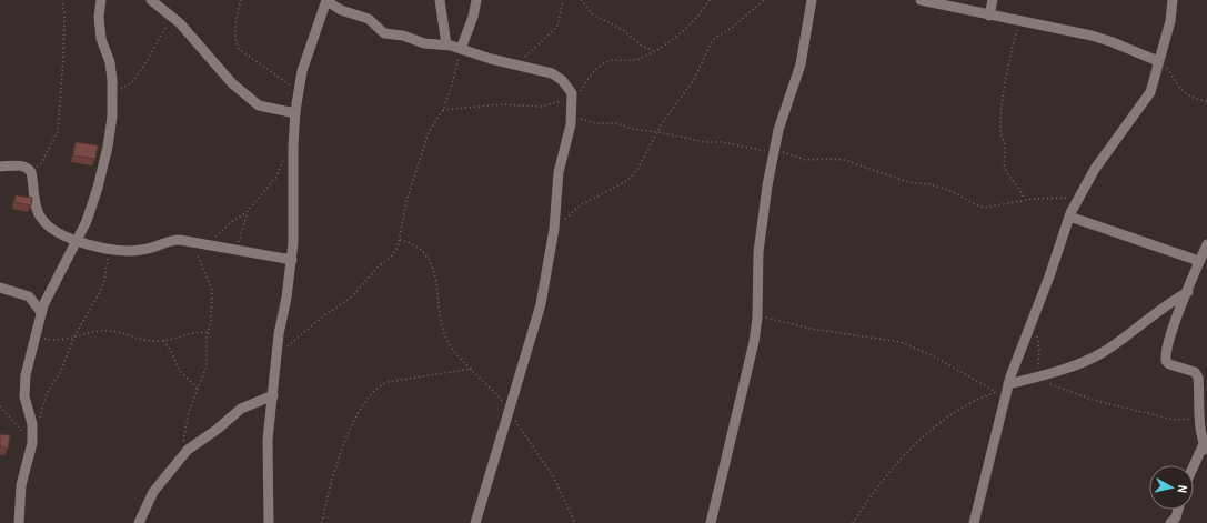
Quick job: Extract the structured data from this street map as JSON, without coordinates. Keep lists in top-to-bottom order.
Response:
{
  "north": "right"
}
